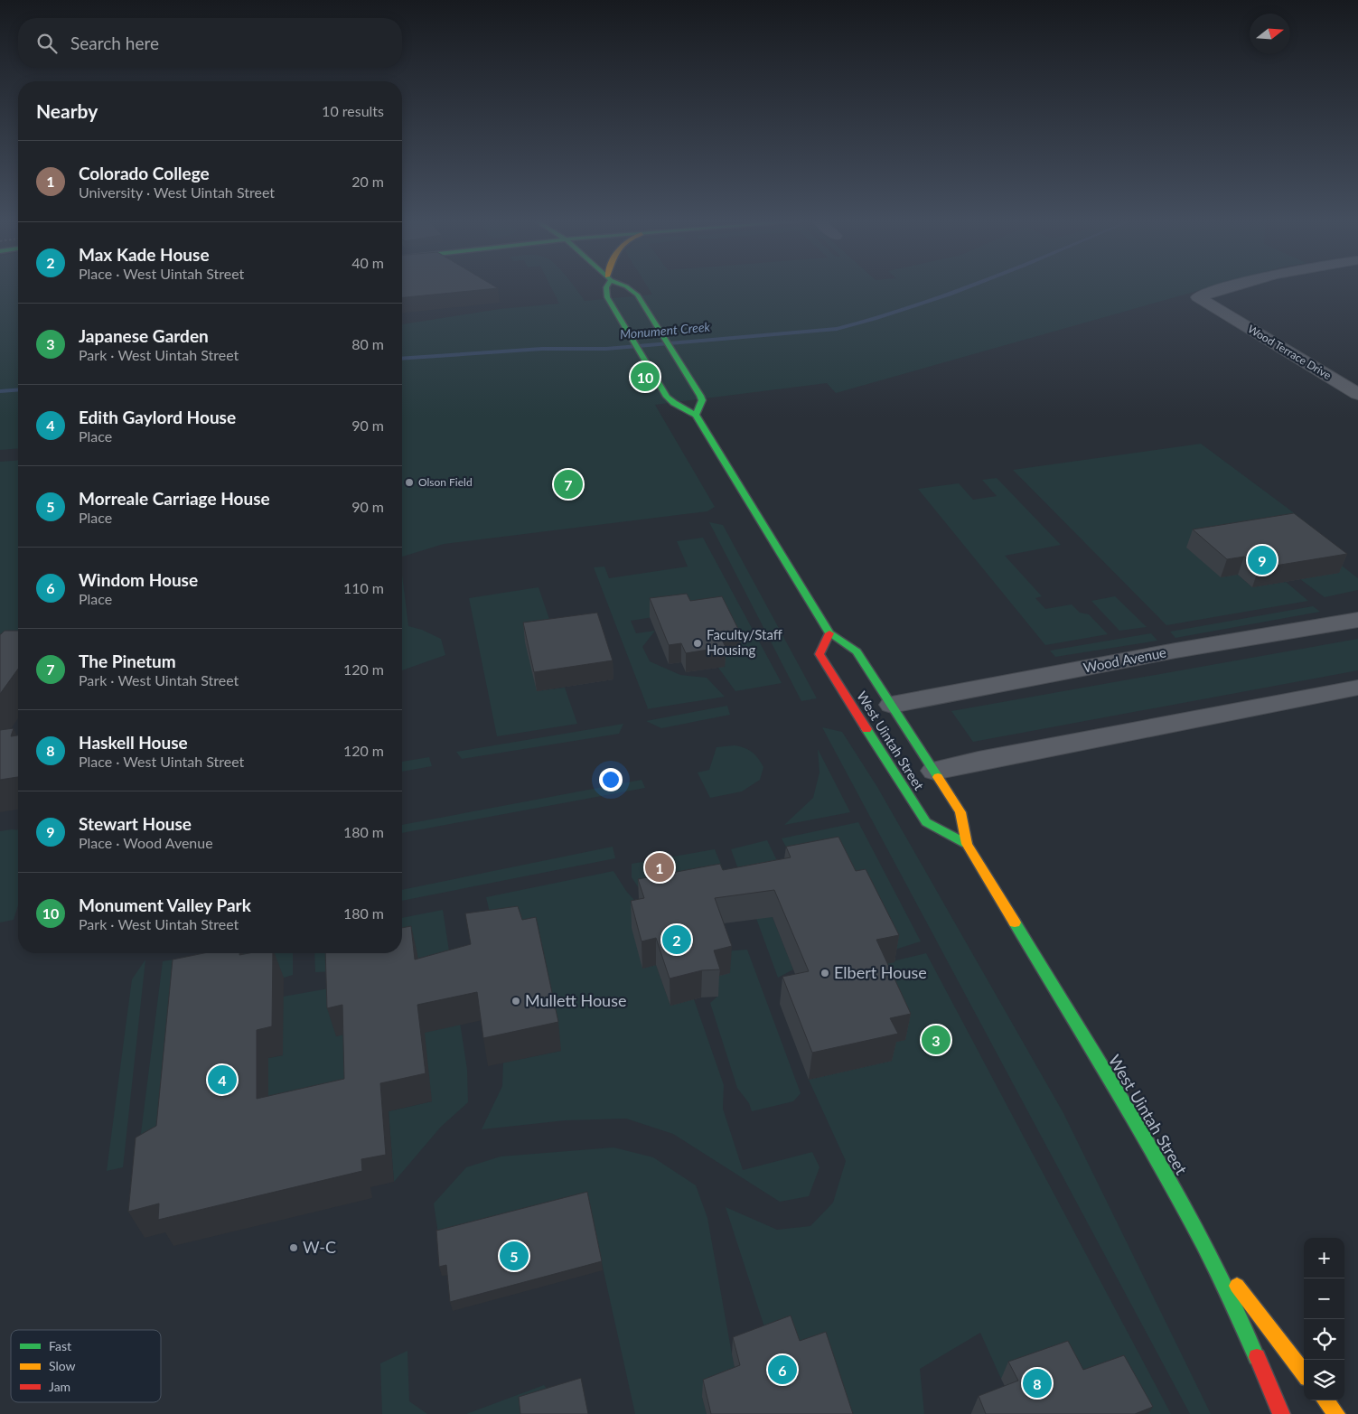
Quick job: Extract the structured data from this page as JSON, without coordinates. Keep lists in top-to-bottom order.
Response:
{
  "streets": {
    "main road": ["West Uintah Street"],
    "street": ["Wood Terrace Drive", "Wood Avenue"]
  },
  "crossings": [
    ["Wood Avenue", "West Uintah Street"]
  ],
  "water": ["Monument Creek"],
  "places": [
    "Olson Field",
    "Faculty/Staff Housing",
    "Elbert House",
    "Mullett House",
    "W-C"
  ],
  "legend": ["Fast", "Slow", "Jam"],
  "north": "right",
  "page": {
    "search": "Search here",
    "heading": ["Nearby", "10 results"],
    "list": [
      {
        "mark": "1",
        "name": "Colorado College",
        "note": "University · West Uintah Street",
        "value": "20 m"
      },
      {
        "mark": "2",
        "name": "Max Kade House",
        "note": "Place · West Uintah Street",
        "value": "40 m"
      },
      {
        "mark": "3",
        "name": "Japanese Garden",
        "note": "Park · West Uintah Street",
        "value": "80 m"
      },
      {
        "mark": "4",
        "name": "Edith Gaylord House",
        "note": "Place",
        "value": "90 m"
      },
      {
        "mark": "5",
        "name": "Morreale Carriage House",
        "note": "Place",
        "value": "90 m"
      },
      {
        "mark": "6",
        "name": "Windom House",
        "note": "Place",
        "value": "110 m"
      },
      {
        "mark": "7",
        "name": "The Pinetum",
        "note": "Park · West Uintah Street",
        "value": "120 m"
      },
      {
        "mark": "8",
        "name": "Haskell House",
        "note": "Place · West Uintah Street",
        "value": "120 m"
      },
      {
        "mark": "9",
        "name": "Stewart House",
        "note": "Place · Wood Avenue",
        "value": "180 m"
      },
      {
        "mark": "10",
        "name": "Monument Valley Park",
        "note": "Park · West Uintah Street",
        "value": "180 m"
      }
    ],
    "pins": [
      "10",
      "7",
      "9",
      "1",
      "2",
      "3",
      "4",
      "5",
      "6",
      "8"
    ],
    "map_buttons": ["+", "−"]
  }
}
